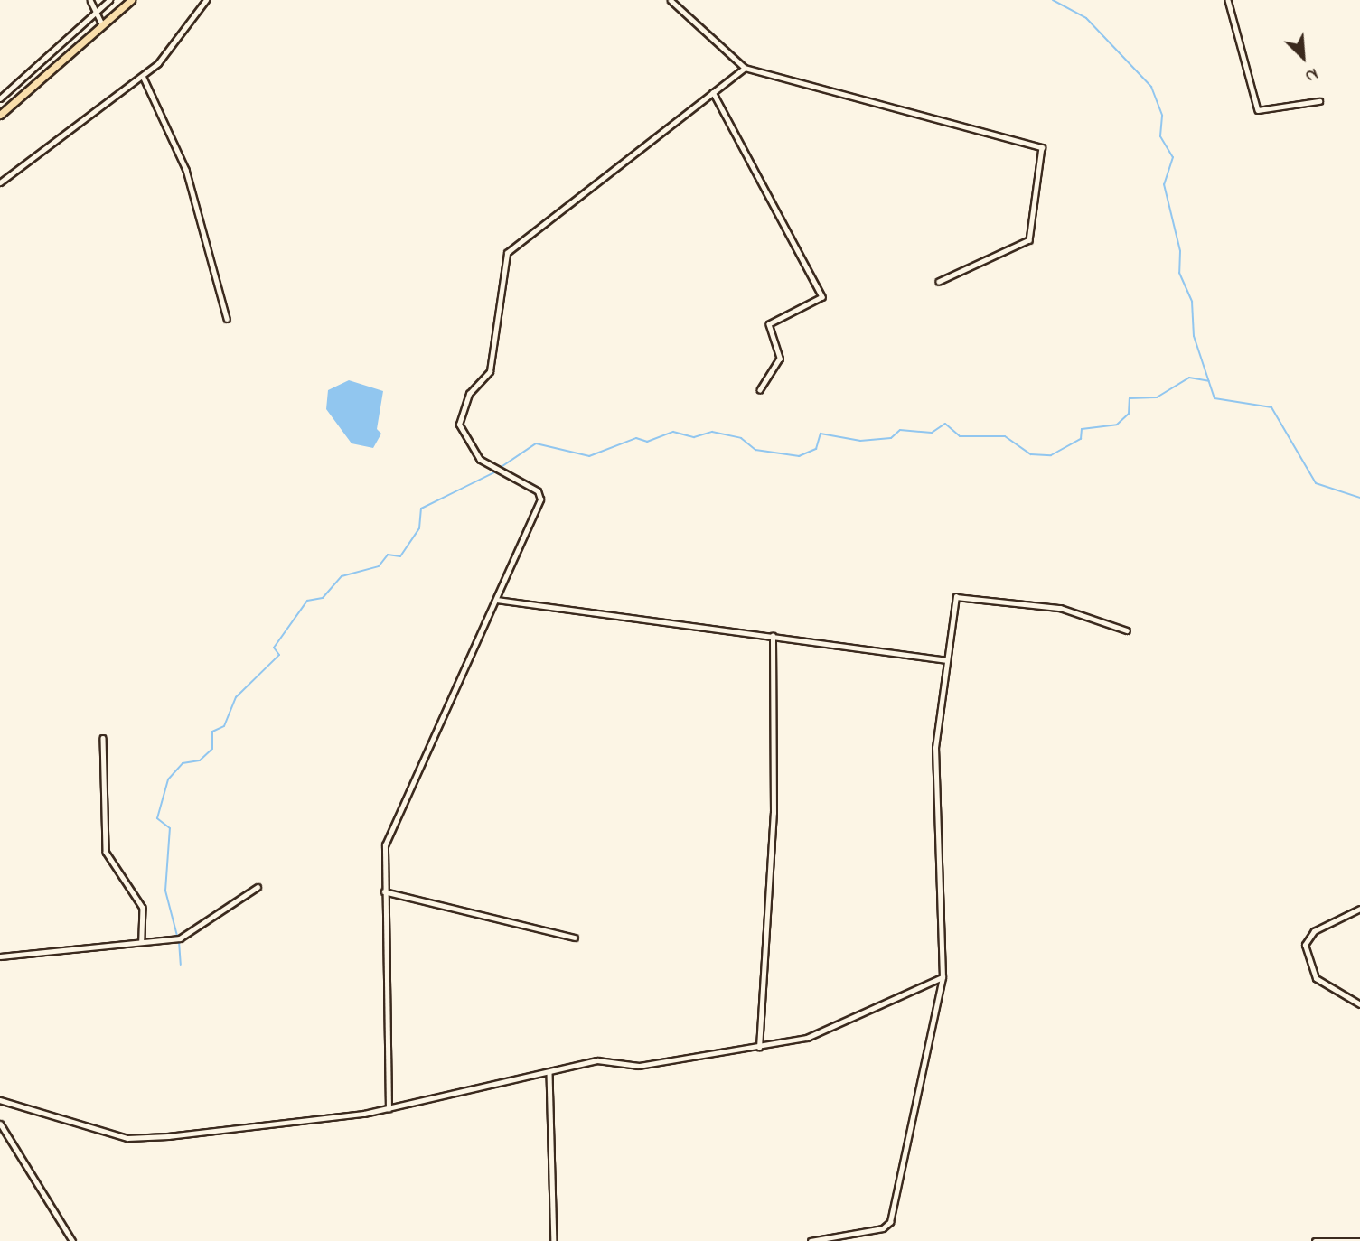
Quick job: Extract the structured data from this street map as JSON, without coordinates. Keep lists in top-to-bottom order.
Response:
{
  "north": "bottom right"
}
